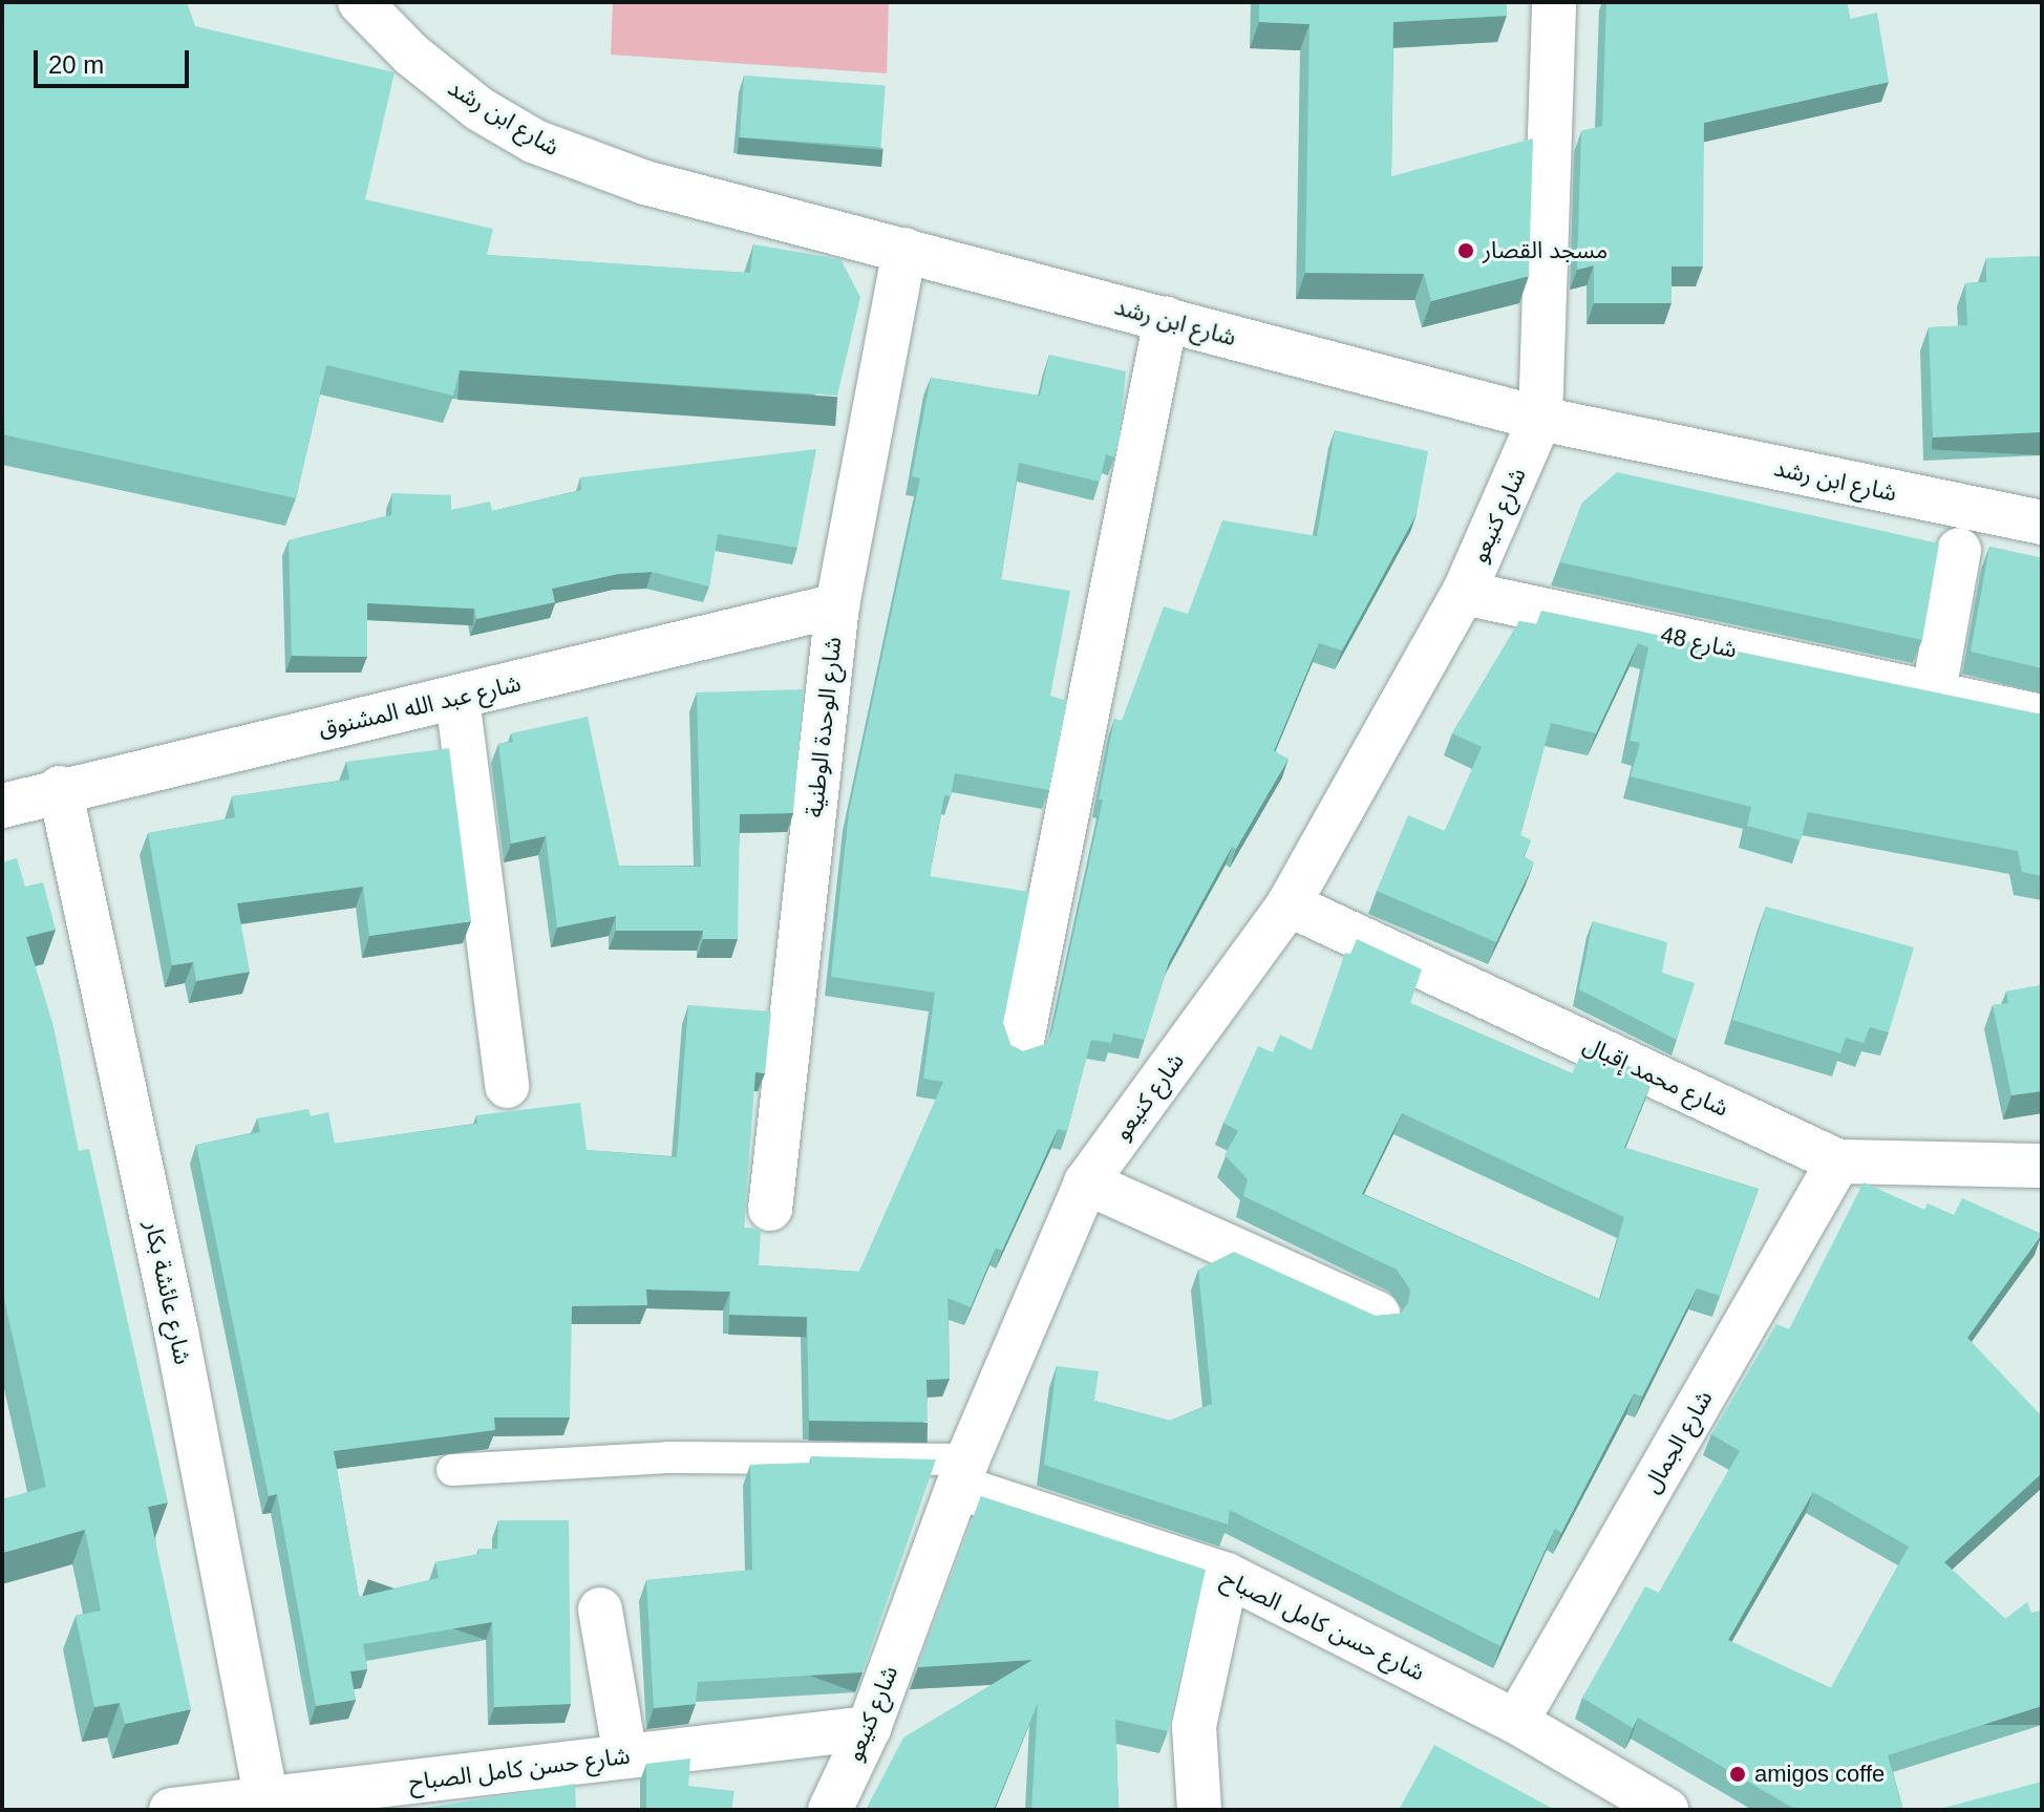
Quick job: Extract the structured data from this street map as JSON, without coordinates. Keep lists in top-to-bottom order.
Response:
{
  "streets": {
    "street": [
      "شارع ابن رشد",
      "شارع كنيعو",
      "شارع 48",
      "شارع عبد الله المشنوق",
      "شارع الوحدة الوطنية",
      "شارع محمد إقبال",
      "شارع عائشة بكار",
      "شارع الجمال",
      "شارع حسن كامل الصباح"
    ]
  },
  "crossings": [
    ["شارع ابن رشد", "شارع كنيعو"],
    ["شارع ابن رشد", "شارع الوحدة الوطنية"],
    ["شارع كنيعو", "شارع 48"],
    ["شارع كنيعو", "شارع محمد إقبال"],
    ["شارع كنيعو", "شارع حسن كامل الصباح"],
    ["شارع عبد الله المشنوق", "شارع الوحدة الوطنية"],
    ["شارع عبد الله المشنوق", "شارع عائشة بكار"],
    ["شارع محمد إقبال", "شارع الجمال"],
    ["شارع عائشة بكار", "شارع حسن كامل الصباح"],
    ["شارع الجمال", "شارع حسن كامل الصباح"]
  ],
  "places": ["مسجد القصار", "amigos coffe"],
  "scale_bar": "20 m"
}
